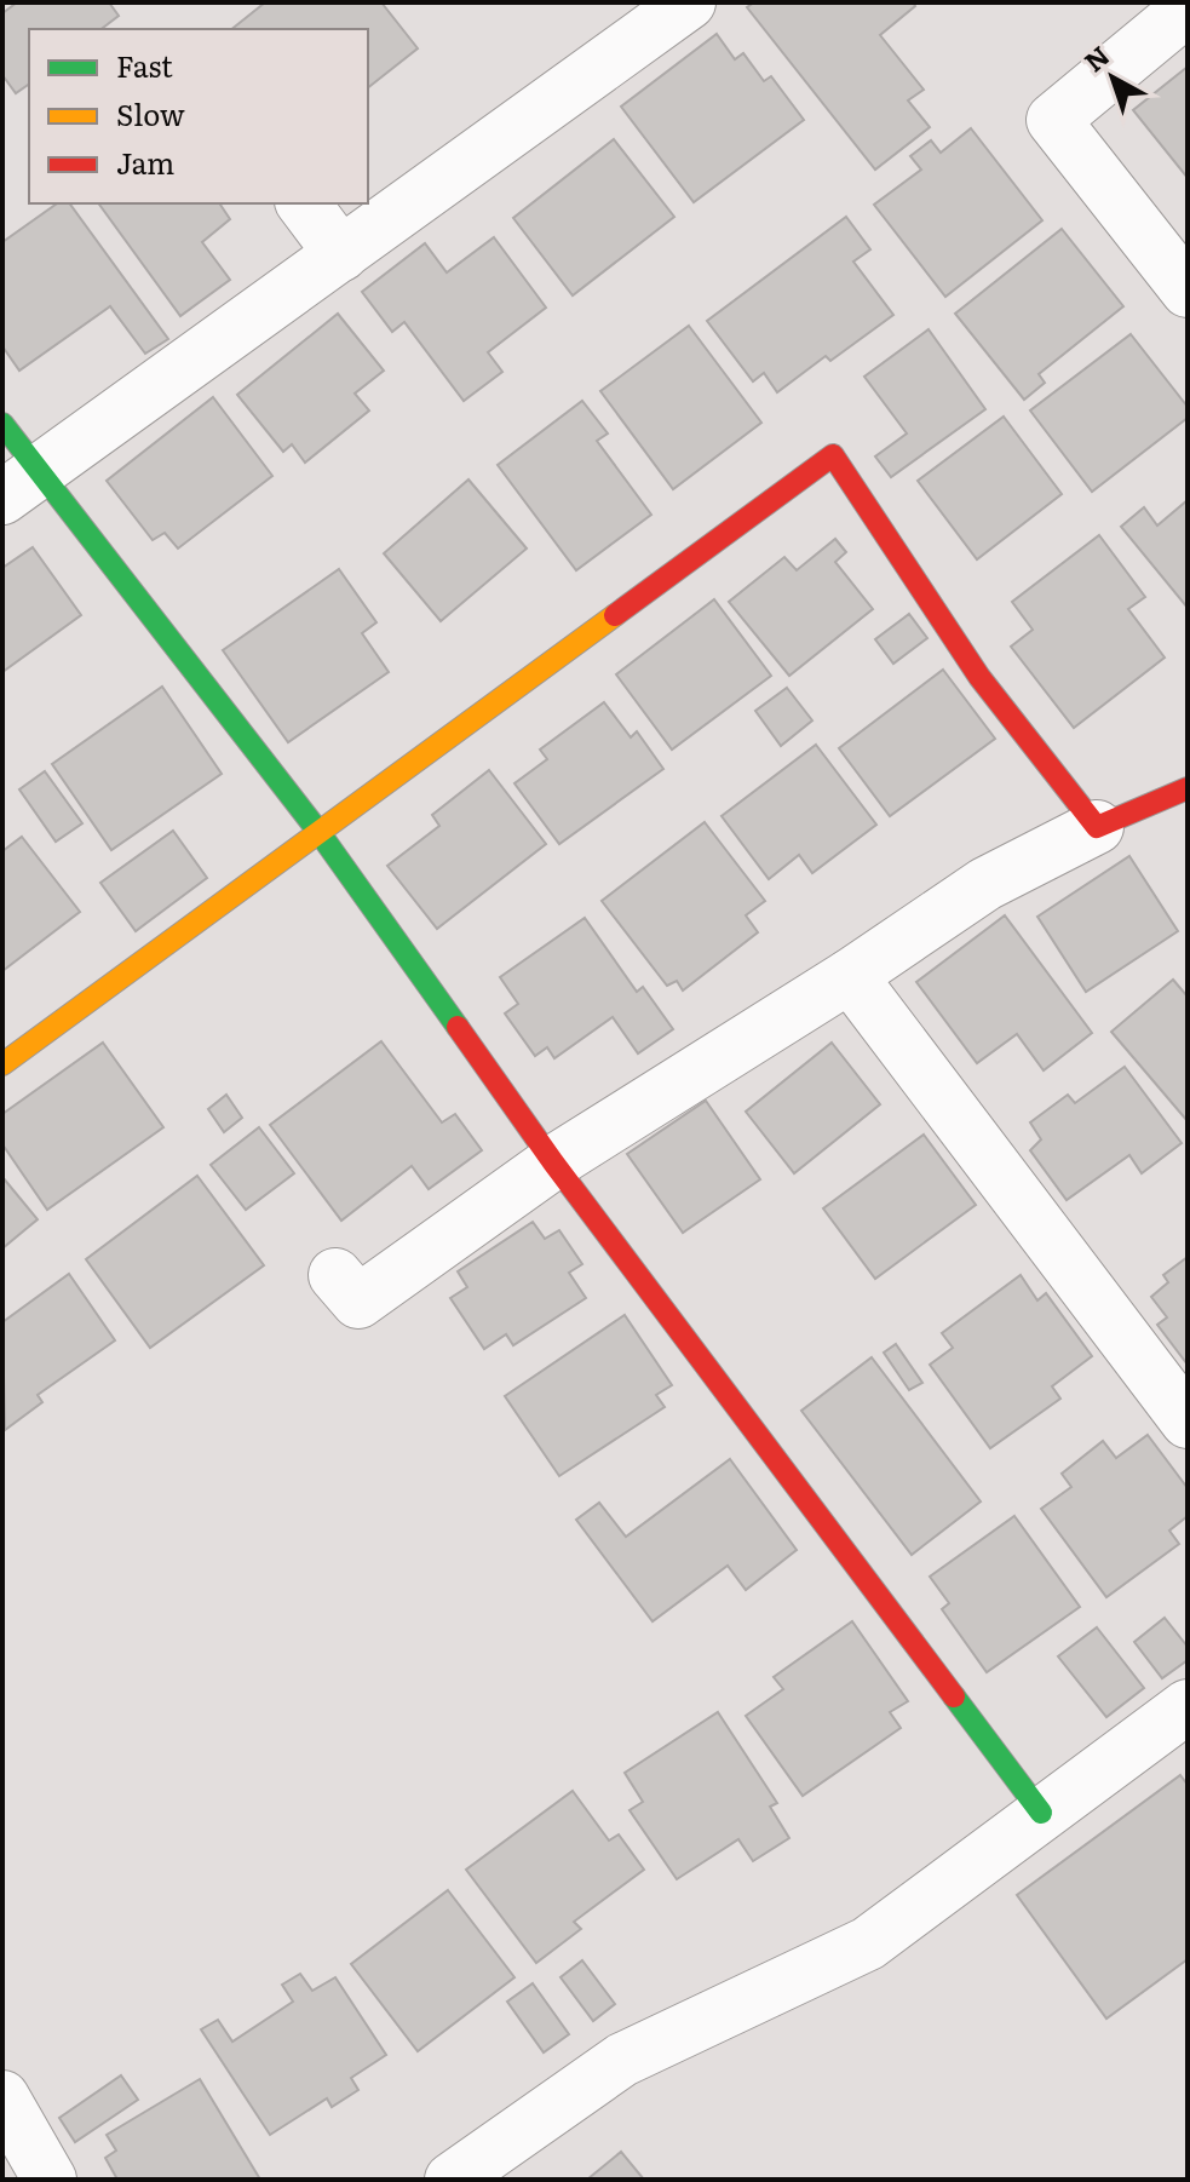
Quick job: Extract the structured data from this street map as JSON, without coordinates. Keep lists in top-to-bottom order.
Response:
{
  "legend": ["Fast", "Slow", "Jam"],
  "north": "top left"
}
